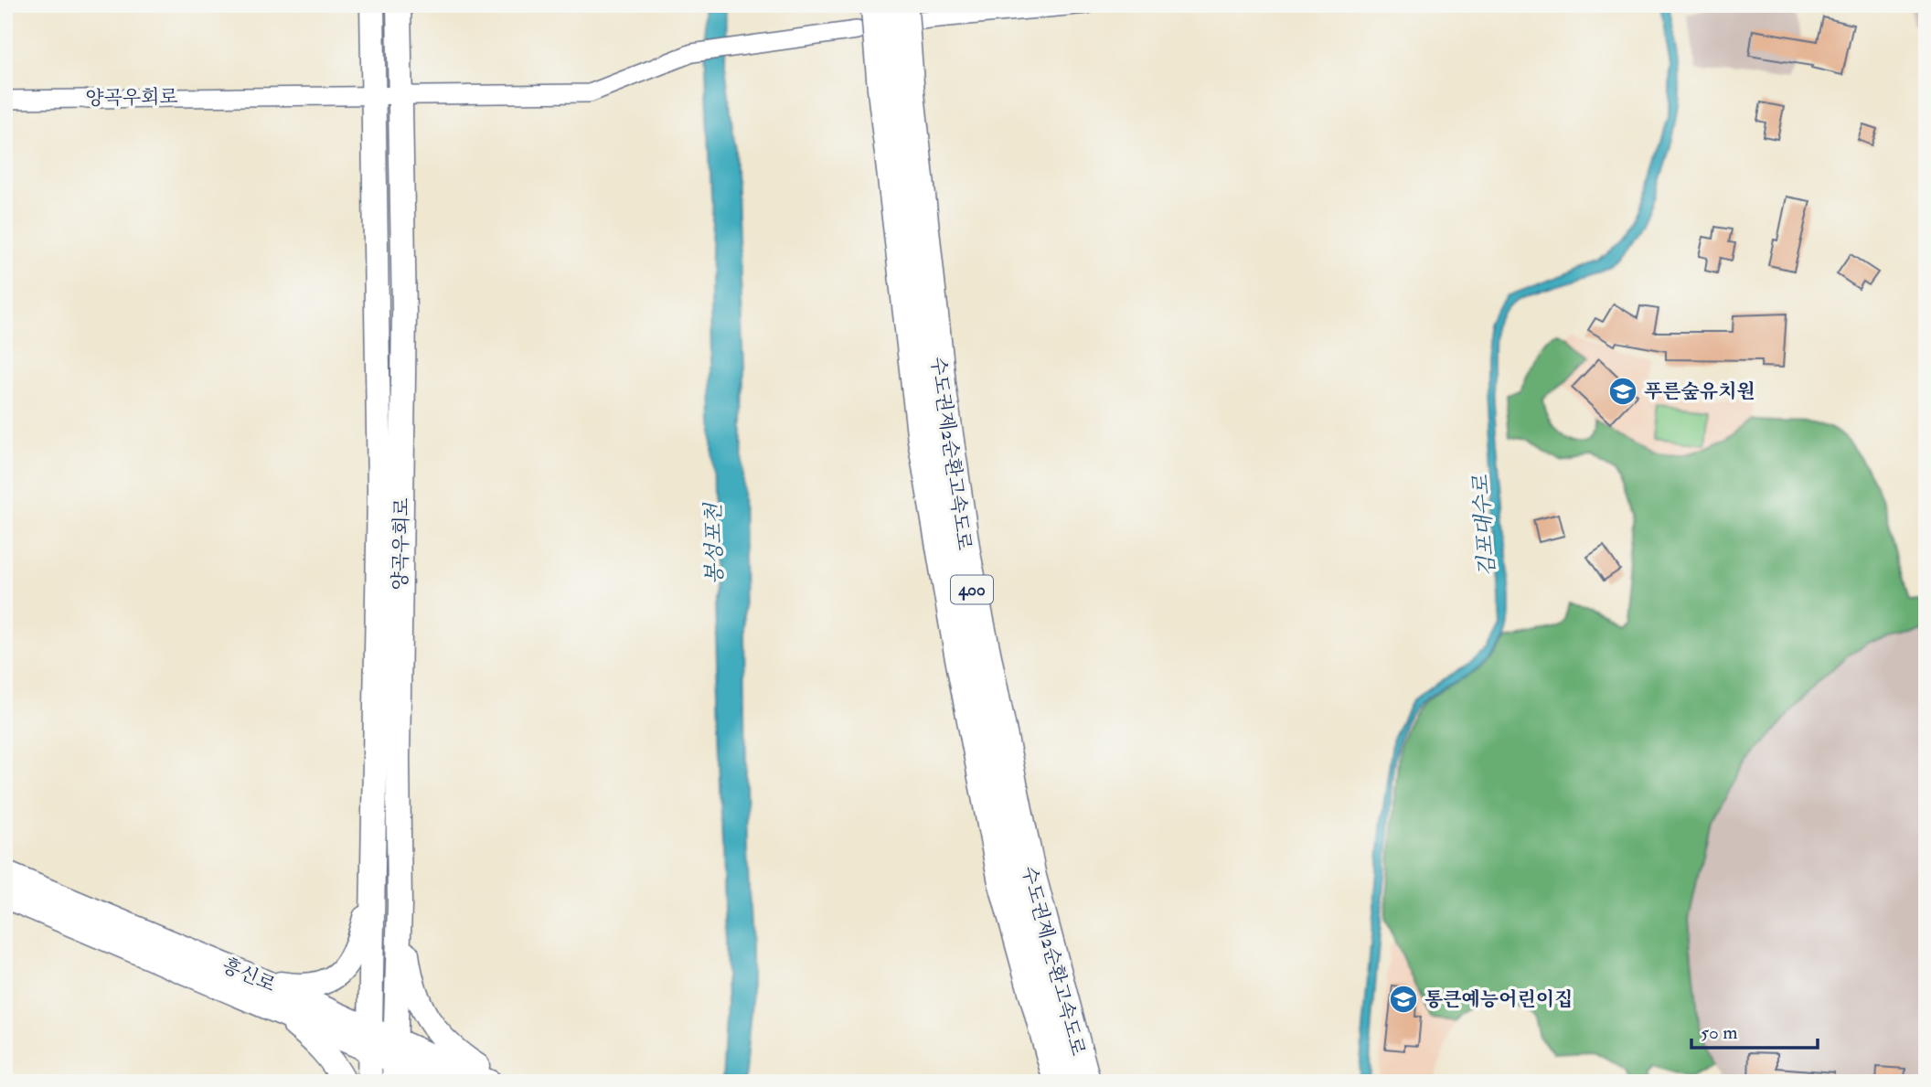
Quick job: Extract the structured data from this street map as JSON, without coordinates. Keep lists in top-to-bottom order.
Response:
{
  "streets": {
    "highway": ["수도권제2순환고속도로", "400"],
    "main road": ["양곡우회로", "흥신로"]
  },
  "crossings": [
    ["양곡우회로", "흥신로"]
  ],
  "water": ["김포대수로", "봉성포천"],
  "places": {
    "school or university": ["푸른숲유치원", "통큰예능어린이집"]
  },
  "scale_bar": "50 m"
}
